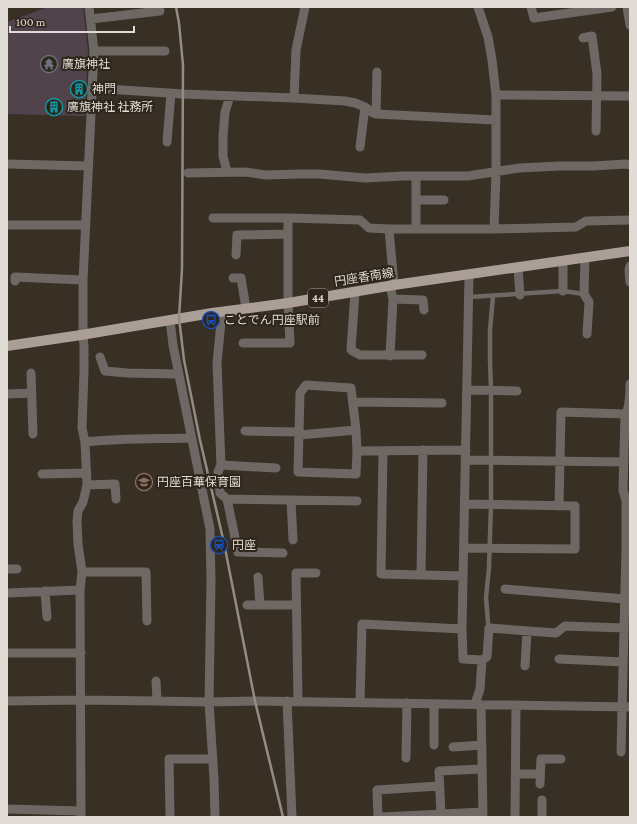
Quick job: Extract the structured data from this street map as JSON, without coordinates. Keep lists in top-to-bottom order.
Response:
{
  "streets": {
    "main road": ["円座香南線", "44"]
  },
  "places": {
    "temple": ["廣旗神社"],
    "building": ["神門", "廣旗神社 社務所"],
    "bus stop": ["ことでん円座駅前"],
    "school or university": ["円座百華保育園"],
    "station": ["円座"]
  },
  "scale_bar": "100 m"
}
